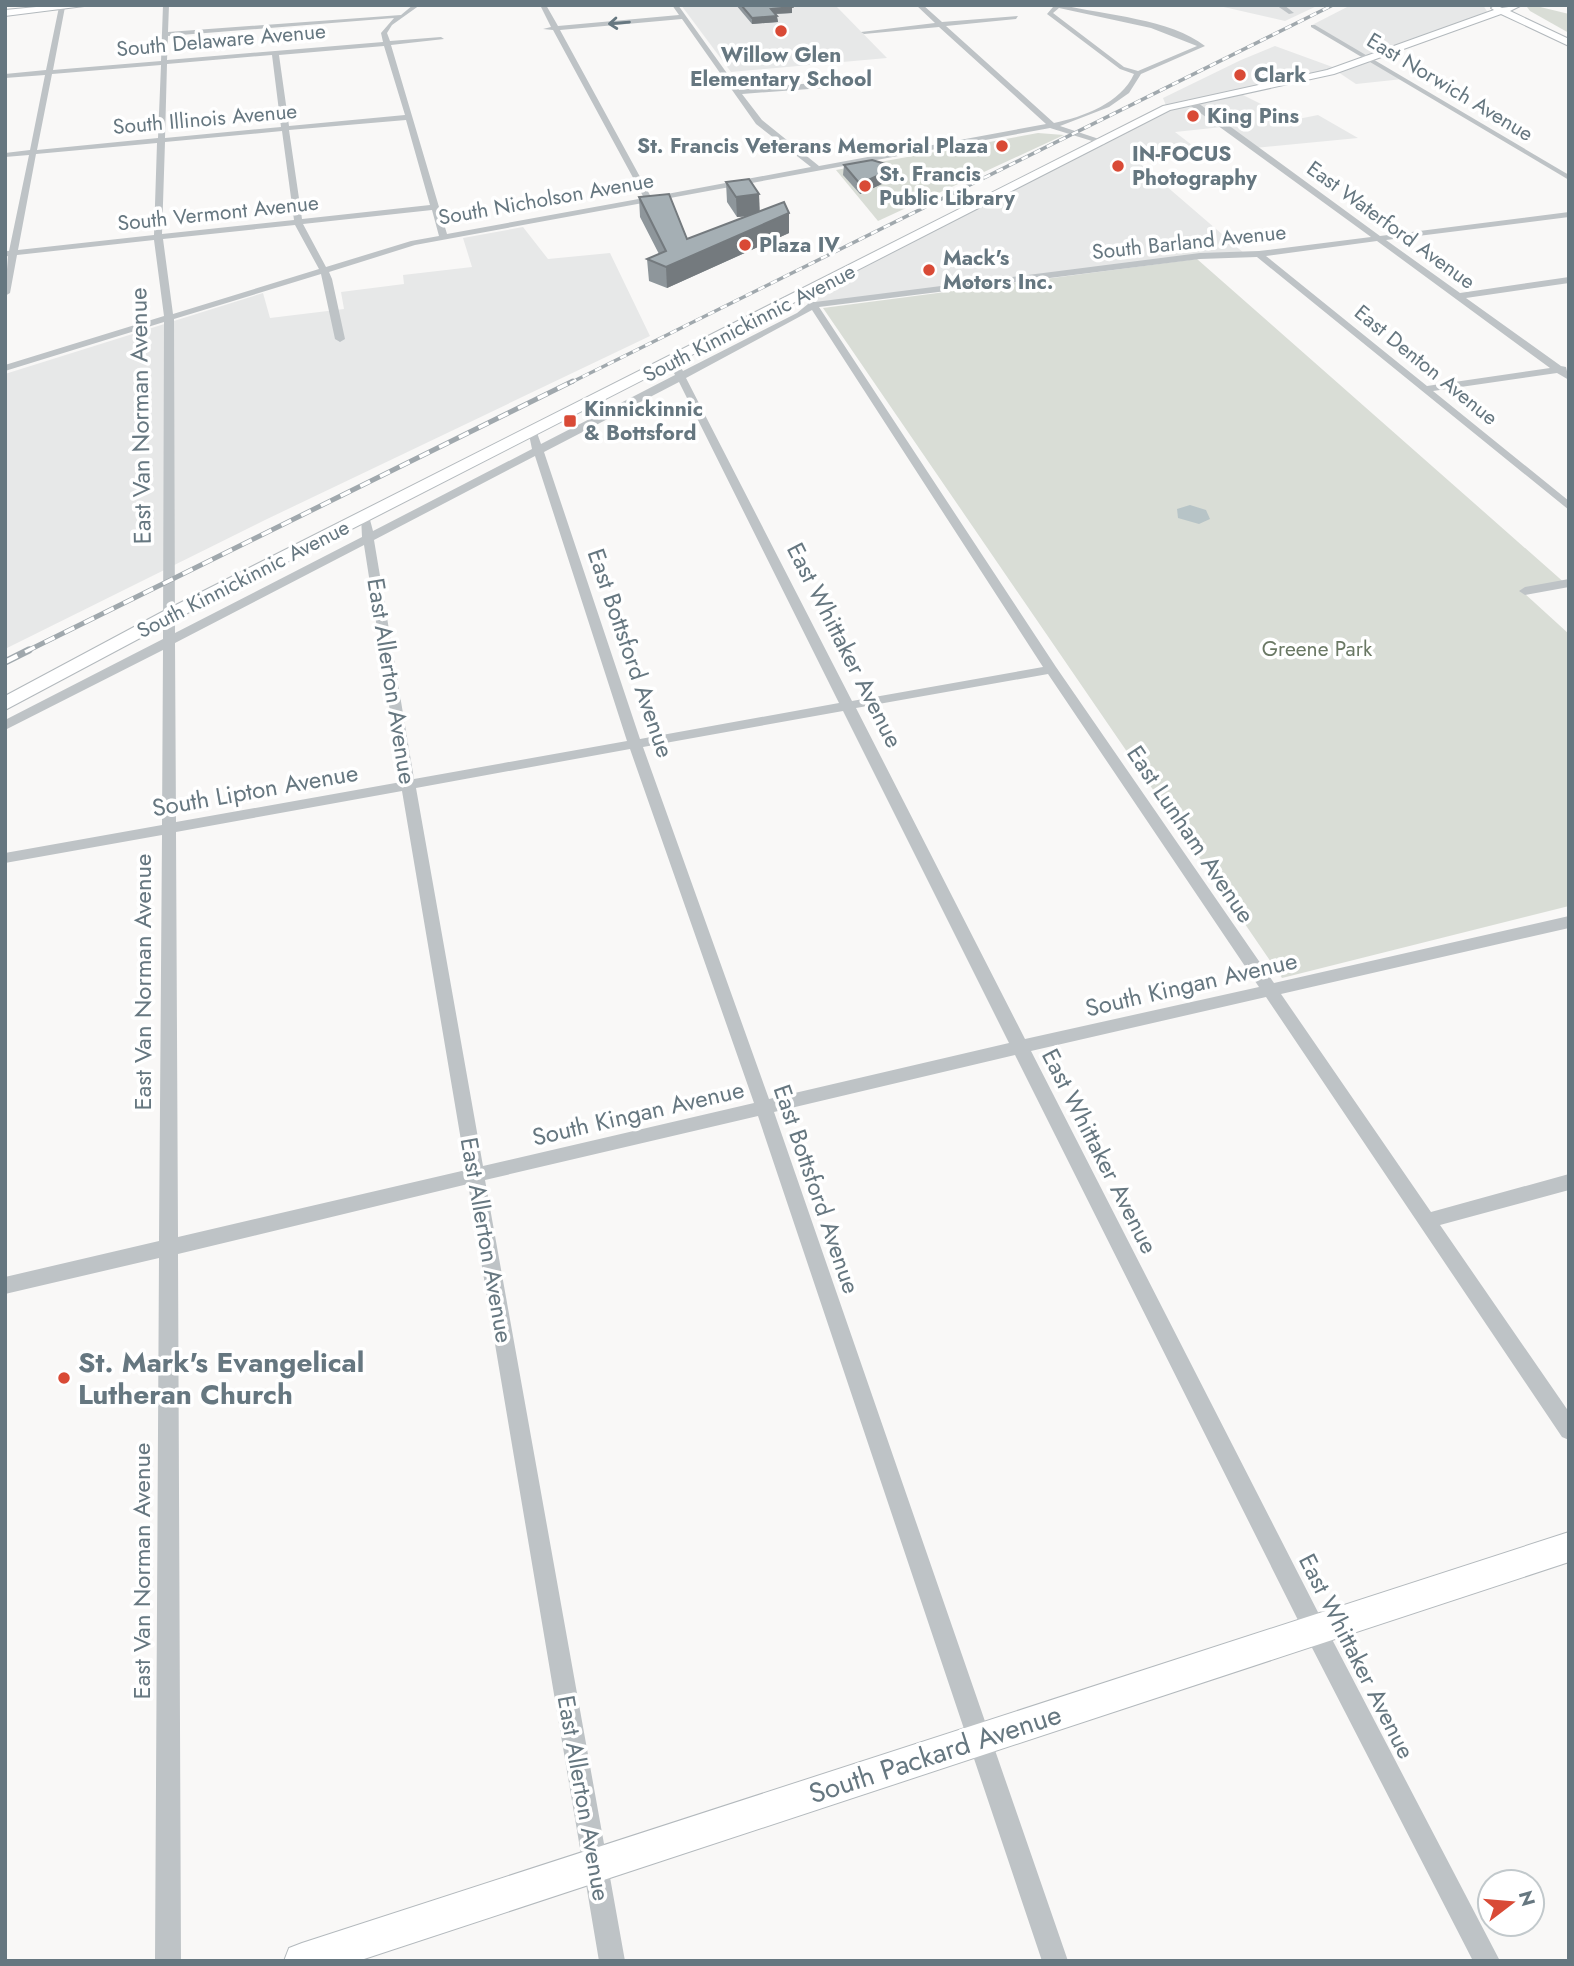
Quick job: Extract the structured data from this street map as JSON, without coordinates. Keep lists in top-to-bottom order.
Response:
{
  "streets": {
    "street": [
      "South Delaware Avenue",
      "East Norwich Avenue",
      "South Illinois Avenue",
      "South Nicholson Avenue",
      "South Vermont Avenue",
      "East Waterford Avenue",
      "South Barland Avenue",
      "South Kinnickinnic Avenue",
      "East Denton Avenue",
      "East Van Norman Avenue",
      "East Whittaker Avenue",
      "East Bottsford Avenue",
      "East Allerton Avenue",
      "South Lipton Avenue",
      "East Lunham Avenue",
      "South Kingan Avenue",
      "South Packard Avenue"
    ]
  },
  "crossings": [
    ["South Delaware Avenue", "East Van Norman Avenue"],
    ["East Norwich Avenue", "South Kinnickinnic Avenue"],
    ["South Illinois Avenue", "East Van Norman Avenue"],
    ["South Nicholson Avenue", "East Van Norman Avenue"],
    ["South Vermont Avenue", "East Van Norman Avenue"],
    ["East Waterford Avenue", "South Barland Avenue"],
    ["East Waterford Avenue", "South Kinnickinnic Avenue"],
    ["South Barland Avenue", "South Kinnickinnic Avenue"],
    ["South Barland Avenue", "East Denton Avenue"],
    ["South Barland Avenue", "East Lunham Avenue"],
    ["South Kinnickinnic Avenue", "East Van Norman Avenue"],
    ["South Kinnickinnic Avenue", "East Whittaker Avenue"],
    ["South Kinnickinnic Avenue", "East Bottsford Avenue"],
    ["South Kinnickinnic Avenue", "East Allerton Avenue"],
    ["South Kinnickinnic Avenue", "East Lunham Avenue"],
    ["East Van Norman Avenue", "South Lipton Avenue"],
    ["East Van Norman Avenue", "South Kingan Avenue"],
    ["East Whittaker Avenue", "South Lipton Avenue"],
    ["East Whittaker Avenue", "South Kingan Avenue"],
    ["East Whittaker Avenue", "South Packard Avenue"],
    ["East Bottsford Avenue", "South Lipton Avenue"],
    ["East Bottsford Avenue", "South Kingan Avenue"],
    ["East Bottsford Avenue", "South Packard Avenue"],
    ["East Allerton Avenue", "South Lipton Avenue"],
    ["East Allerton Avenue", "South Kingan Avenue"],
    ["East Allerton Avenue", "South Packard Avenue"],
    ["South Lipton Avenue", "East Lunham Avenue"],
    ["East Lunham Avenue", "South Kingan Avenue"]
  ],
  "parks": ["Greene Park"],
  "places": {
    "other": [
      "Willow Glen Elementary School",
      "Clark",
      "King Pins",
      "St. Francis Veterans Memorial Plaza",
      "IN-FOCUS Photography",
      "St. Francis Public Library",
      "Plaza IV",
      "Mack's Motors Inc.",
      "St. Mark's Evangelical Lutheran Church"
    ],
    "transit": ["Kinnickinnic & Bottsford"]
  },
  "north": "right"
}
